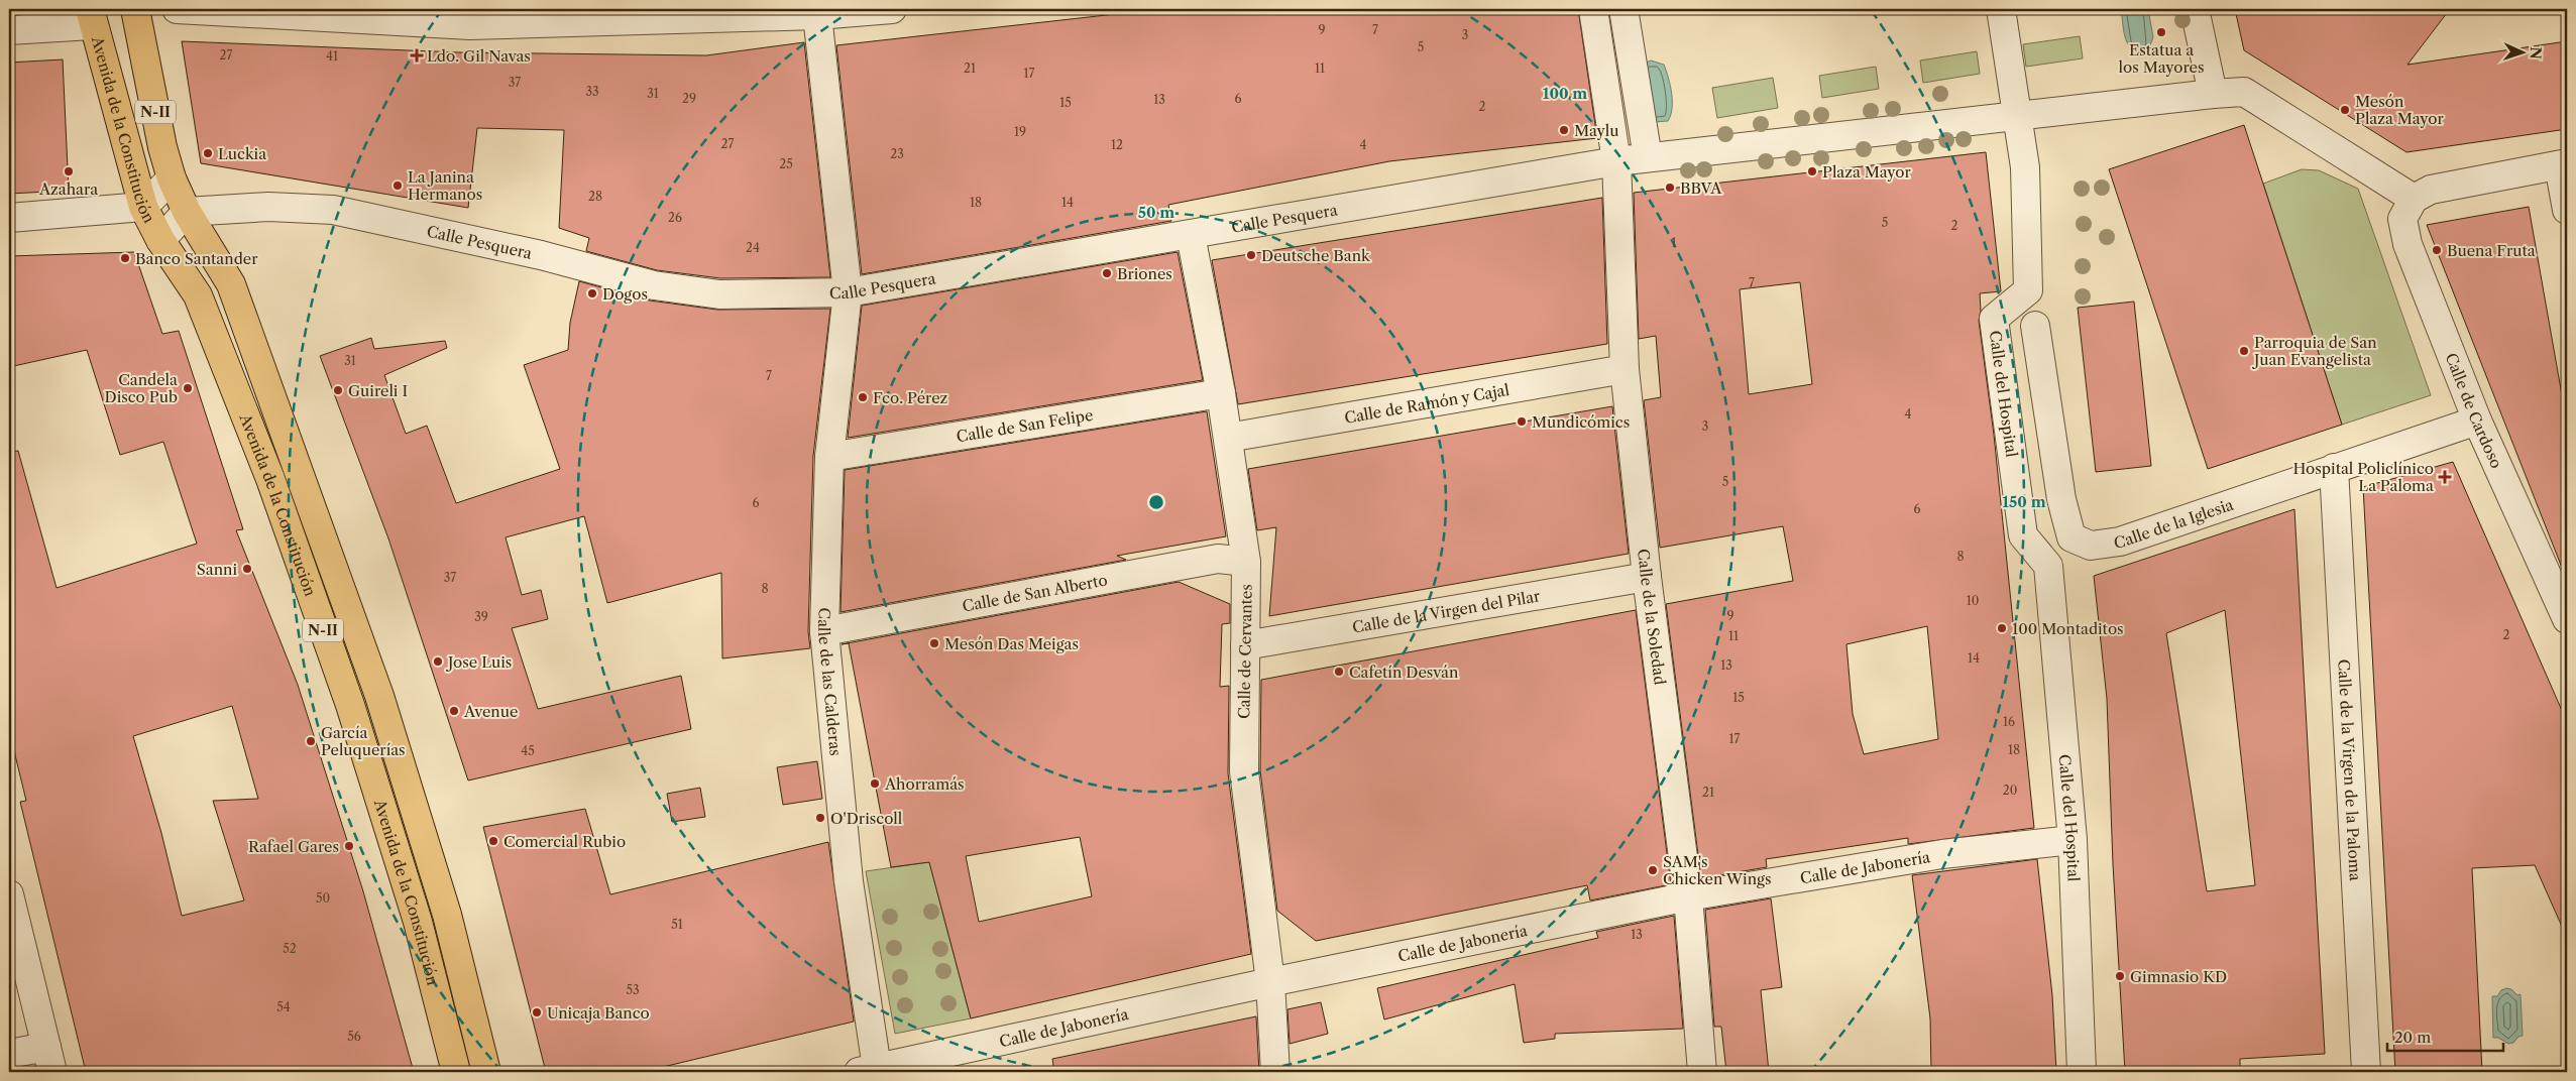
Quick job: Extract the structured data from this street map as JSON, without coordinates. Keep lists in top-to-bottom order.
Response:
{
  "streets": {
    "main road": ["N-II", "Avenida de la Constitución"],
    "street": [
      "Calle Pesquera",
      "Calle del Hospital",
      "Calle de Ramón y Cajal",
      "Calle de Cardoso",
      "Calle de San Felipe",
      "Calle de la Iglesia",
      "Calle de San Alberto",
      "Calle de la Virgen del Pilar",
      "Calle de la Soledad",
      "Calle de Cervantes",
      "Calle de las Calderas",
      "Calle de la Virgen de la Paloma",
      "Calle de Jabonería"
    ]
  },
  "crossings": [
    ["Avenida de la Constitución", "Calle Pesquera"],
    ["Calle Pesquera", "Calle del Hospital"],
    ["Calle Pesquera", "Calle de Cardoso"],
    ["Calle Pesquera", "Calle de la Soledad"],
    ["Calle Pesquera", "Calle de Cervantes"],
    ["Calle Pesquera", "Calle de las Calderas"],
    ["Calle del Hospital", "Calle de Jabonería"],
    ["Calle de Ramón y Cajal", "Calle de la Soledad"],
    ["Calle de Ramón y Cajal", "Calle de Cervantes"],
    ["Calle de Cardoso", "Calle de la Iglesia"],
    ["Calle de San Felipe", "Calle de Cervantes"],
    ["Calle de San Felipe", "Calle de las Calderas"],
    ["Calle de la Iglesia", "Calle de la Virgen de la Paloma"],
    ["Calle de San Alberto", "Calle de Cervantes"],
    ["Calle de San Alberto", "Calle de las Calderas"],
    ["Calle de la Virgen del Pilar", "Calle de la Soledad"],
    ["Calle de la Virgen del Pilar", "Calle de Cervantes"],
    ["Calle de la Soledad", "Calle de Jabonería"],
    ["Calle de Cervantes", "Calle de Jabonería"],
    ["Calle de las Calderas", "Calle de Jabonería"]
  ],
  "places": {
    "other": [
      "Estatua a los Mayores",
      "Mesón Plaza Mayor",
      "Maylu",
      "Luckia",
      "Azahara",
      "Plaza Mayor",
      "La Janina Hermanos",
      "BBVA",
      "Buena Fruta",
      "Deutsche Bank",
      "Banco Santander",
      "Briones",
      "Dogos",
      "Parroquia de San Juan Evangelista",
      "Candela Disco Pub",
      "Guireli I",
      "Fco. Pérez",
      "Mundicómics",
      "Sanni",
      "100 Montaditos",
      "Mesón Das Meigas",
      "Jose Luis",
      "Cafetín Desván",
      "Avenue",
      "García Peluquerías",
      "Ahorramás",
      "O'Driscoll",
      "Comercial Rubio",
      "Rafael Gares",
      "SAM's Chicken Wings",
      "Gimnasio KD",
      "Unicaja Banco"
    ],
    "health": ["Ldo. Gil Navas", "Hospital Policlínico La Paloma"]
  },
  "house_numbers": [
    "9",
    "7",
    "3",
    "5",
    "27",
    "41",
    "21",
    "11",
    "17",
    "37",
    "33",
    "31",
    "29",
    "6",
    "13",
    "15",
    "2",
    "19",
    "27",
    "12",
    "4",
    "23",
    "25",
    "28",
    "18",
    "14",
    "26",
    "5",
    "2",
    "1",
    "24",
    "7",
    "31",
    "7",
    "4",
    "3",
    "5",
    "6",
    "6",
    "8",
    "37",
    "8",
    "10",
    "9",
    "39",
    "2",
    "11",
    "14",
    "13",
    "15",
    "16",
    "17",
    "18",
    "45",
    "20",
    "21",
    "50",
    "51",
    "13",
    "52",
    "53",
    "54",
    "56"
  ],
  "scale_bar": "20 m",
  "north": "right",
  "rings": ["100 m", "50 m", "150 m"]
}
